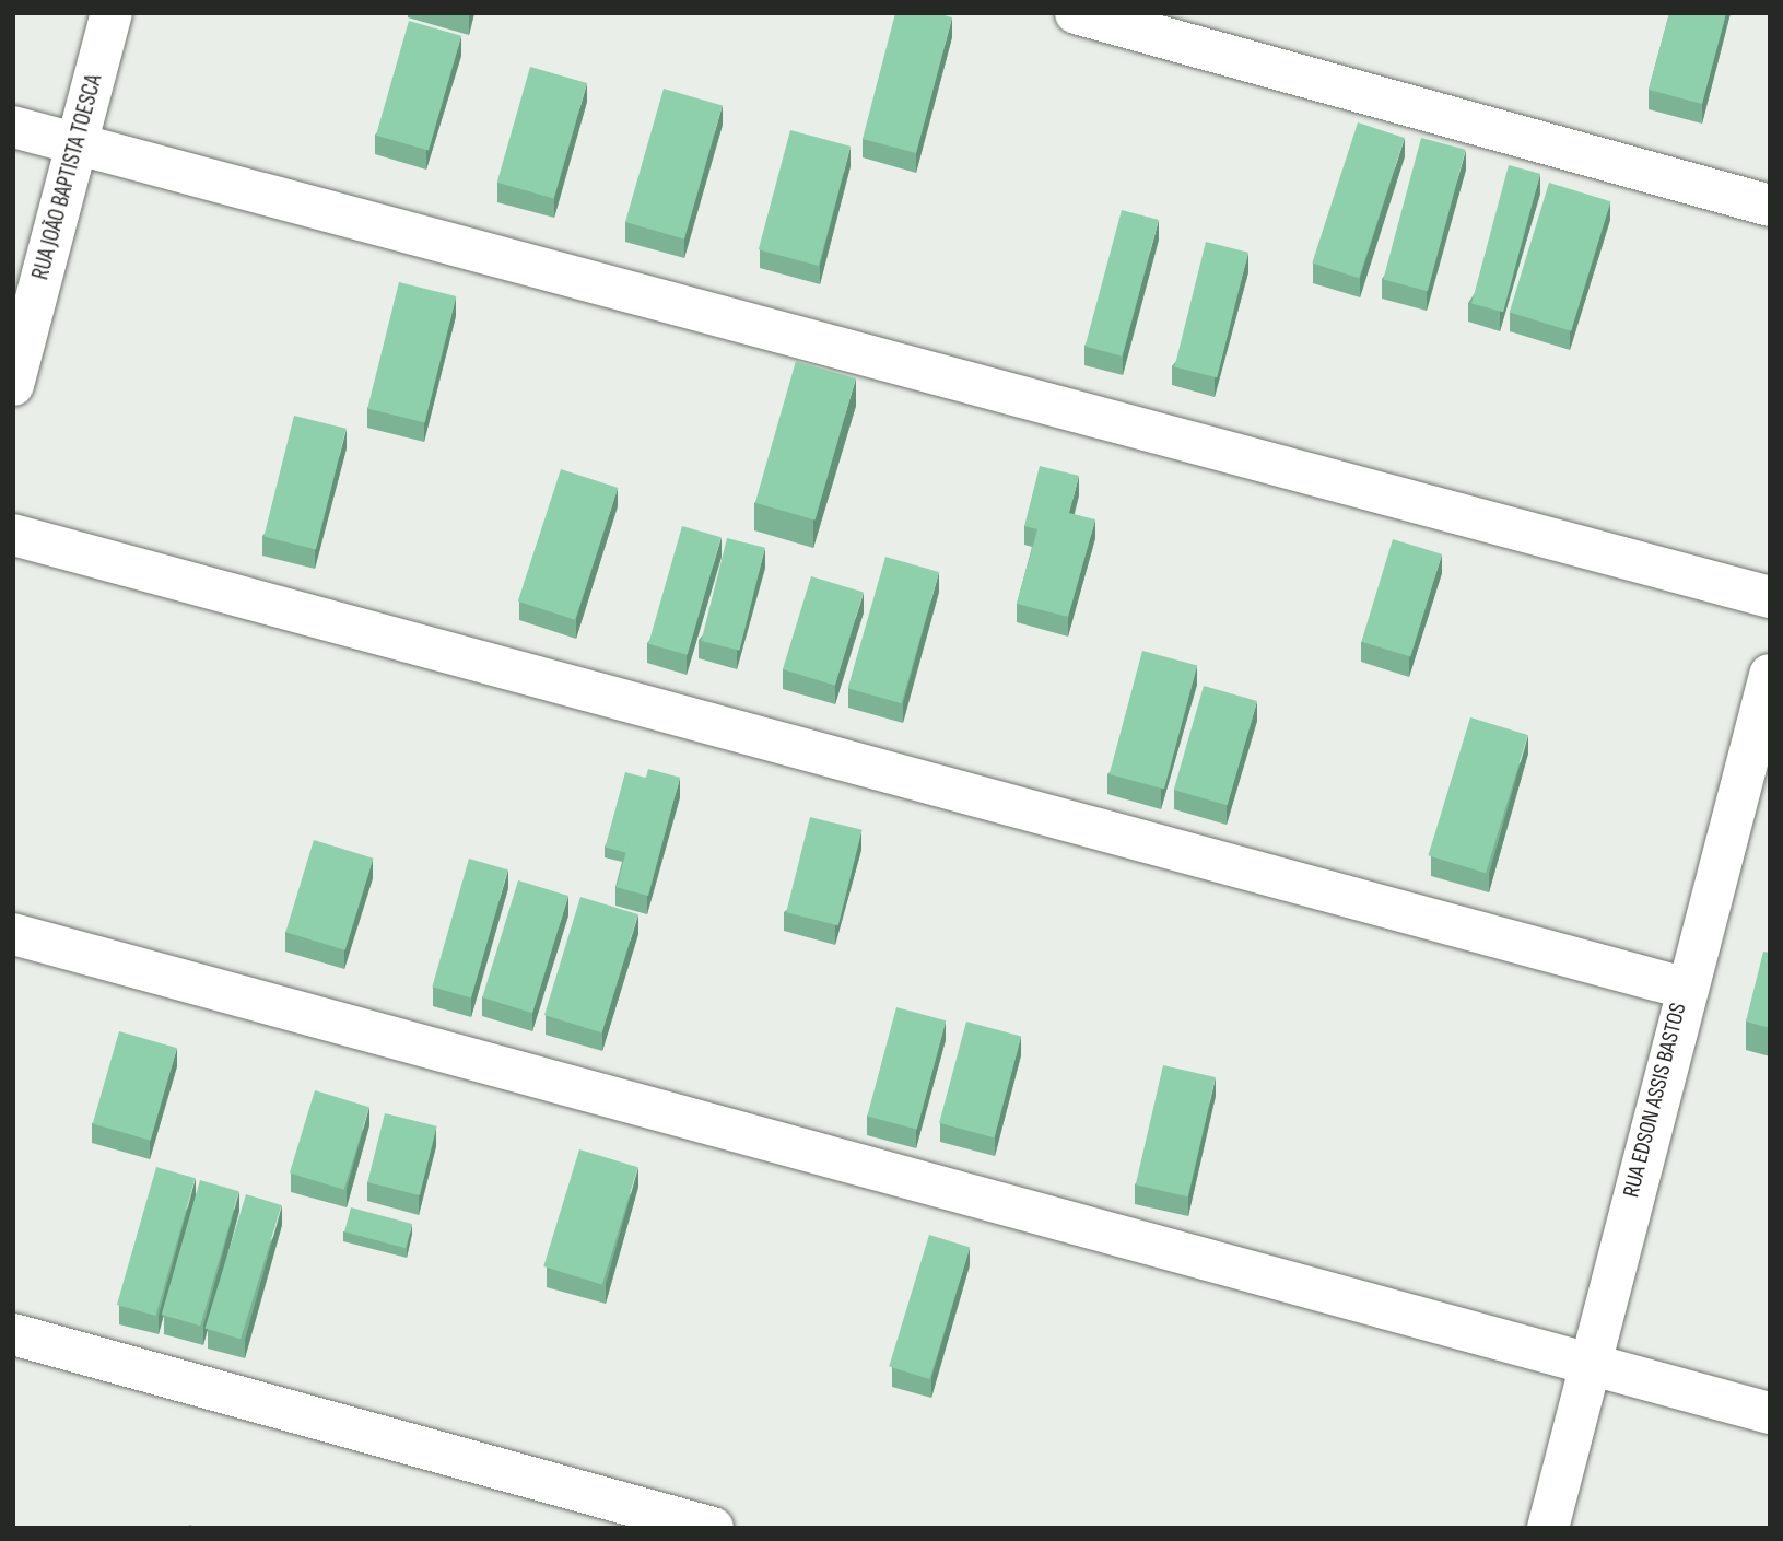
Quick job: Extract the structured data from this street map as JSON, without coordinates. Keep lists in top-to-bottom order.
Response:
{
  "streets": {
    "street": ["RUA JOÃO BAPTISTA TOESCA", "RUA EDSON ASSIS BASTOS"]
  }
}
